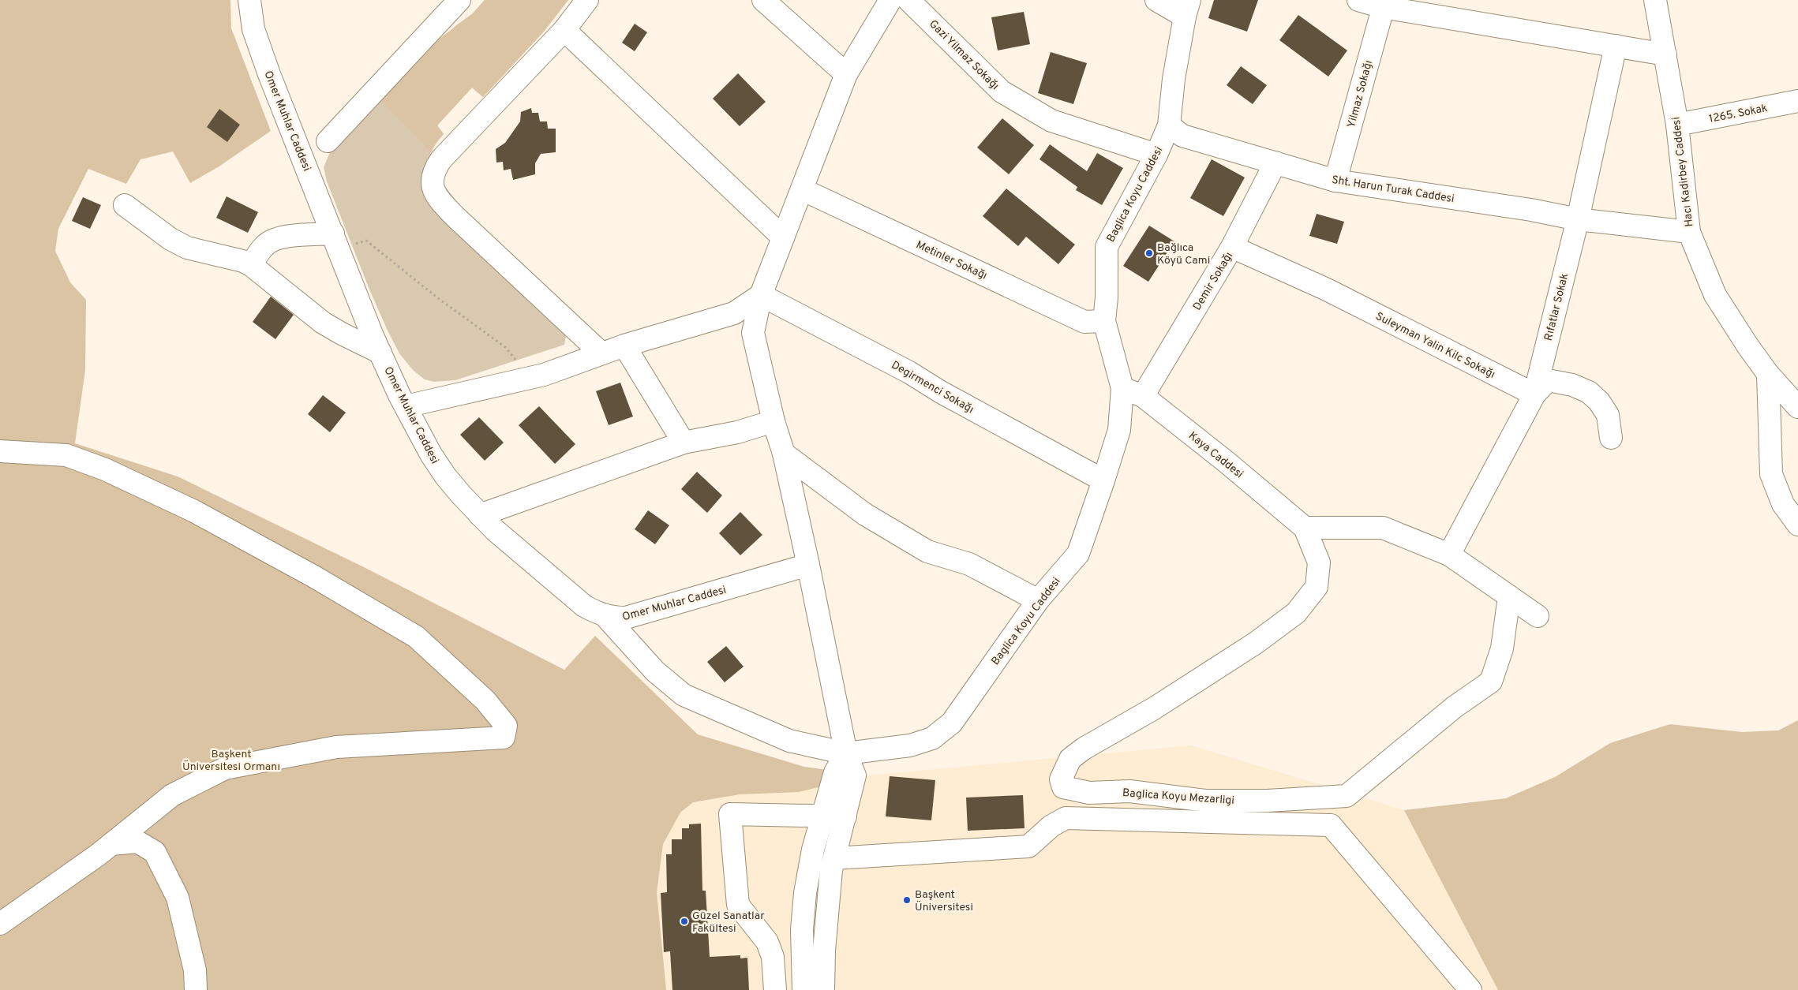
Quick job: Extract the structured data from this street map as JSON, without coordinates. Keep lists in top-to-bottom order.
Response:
{
  "streets": {
    "street": [
      "Gazi Yilmaz Sokağı",
      "Yilmaz Sokağı",
      "1265. Sokak",
      "Omer Muhlar Caddesi",
      "Hacı Kadirbey Caddesi",
      "Sht. Harun Turak Caddesi",
      "Baglica Koyu Caddesi",
      "Metinler Sokağı",
      "Demir Sokağı",
      "Rıfatlar Sokak",
      "Suleyman Yalin Kilc Sokağı",
      "Degirmenci Sokağı",
      "Kaya Caddesi",
      "Baglica Koyu Mezarligi"
    ]
  },
  "crossings": [
    ["Gazi Yilmaz Sokağı", "Baglica Koyu Caddesi"],
    ["Yilmaz Sokağı", "Sht. Harun Turak Caddesi"],
    ["1265. Sokak", "Hacı Kadirbey Caddesi"],
    ["Omer Muhlar Caddesi", "Baglica Koyu Caddesi"],
    ["Hacı Kadirbey Caddesi", "Sht. Harun Turak Caddesi"],
    ["Sht. Harun Turak Caddesi", "Baglica Koyu Caddesi"],
    ["Sht. Harun Turak Caddesi", "Demir Sokağı"],
    ["Sht. Harun Turak Caddesi", "Rıfatlar Sokak"],
    ["Baglica Koyu Caddesi", "Metinler Sokağı"],
    ["Baglica Koyu Caddesi", "Degirmenci Sokağı"],
    ["Baglica Koyu Caddesi", "Kaya Caddesi"],
    ["Demir Sokağı", "Suleyman Yalin Kilc Sokağı"],
    ["Demir Sokağı", "Kaya Caddesi"],
    ["Rıfatlar Sokak", "Suleyman Yalin Kilc Sokağı"],
    ["Kaya Caddesi", "Baglica Koyu Mezarligi"]
  ],
  "parks": ["Başkent Üniversitesi Ormanı"],
  "places": ["Bağlıca Köyü Cami", "Başkent Üniversitesi", "Güzel Sanatlar Fakültesi"]
}
